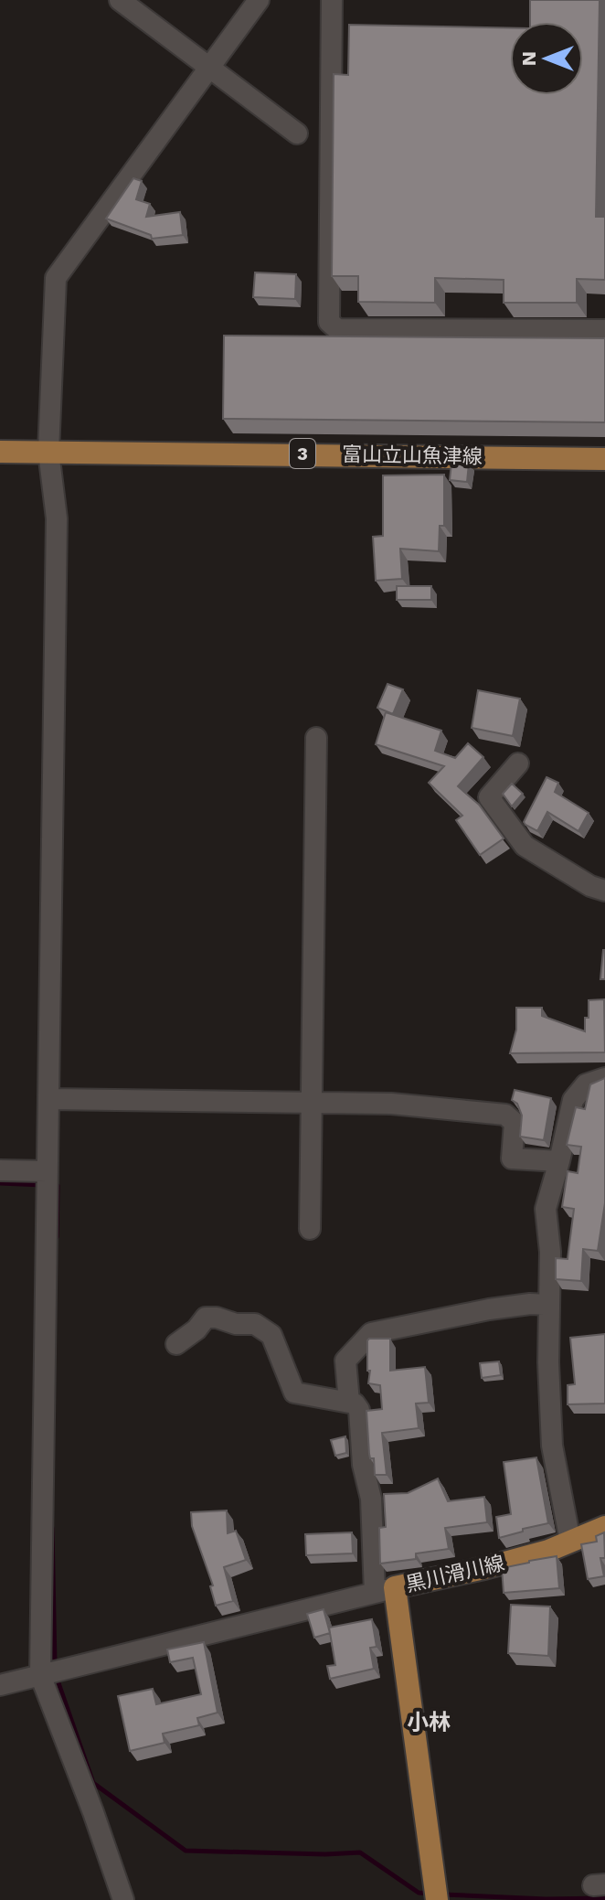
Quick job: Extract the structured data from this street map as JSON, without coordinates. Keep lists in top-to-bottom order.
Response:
{
  "streets": {
    "main road": ["3", "富山立山魚津線", "黒川滑川線"]
  },
  "districts": ["小林"],
  "north": "left"
}
